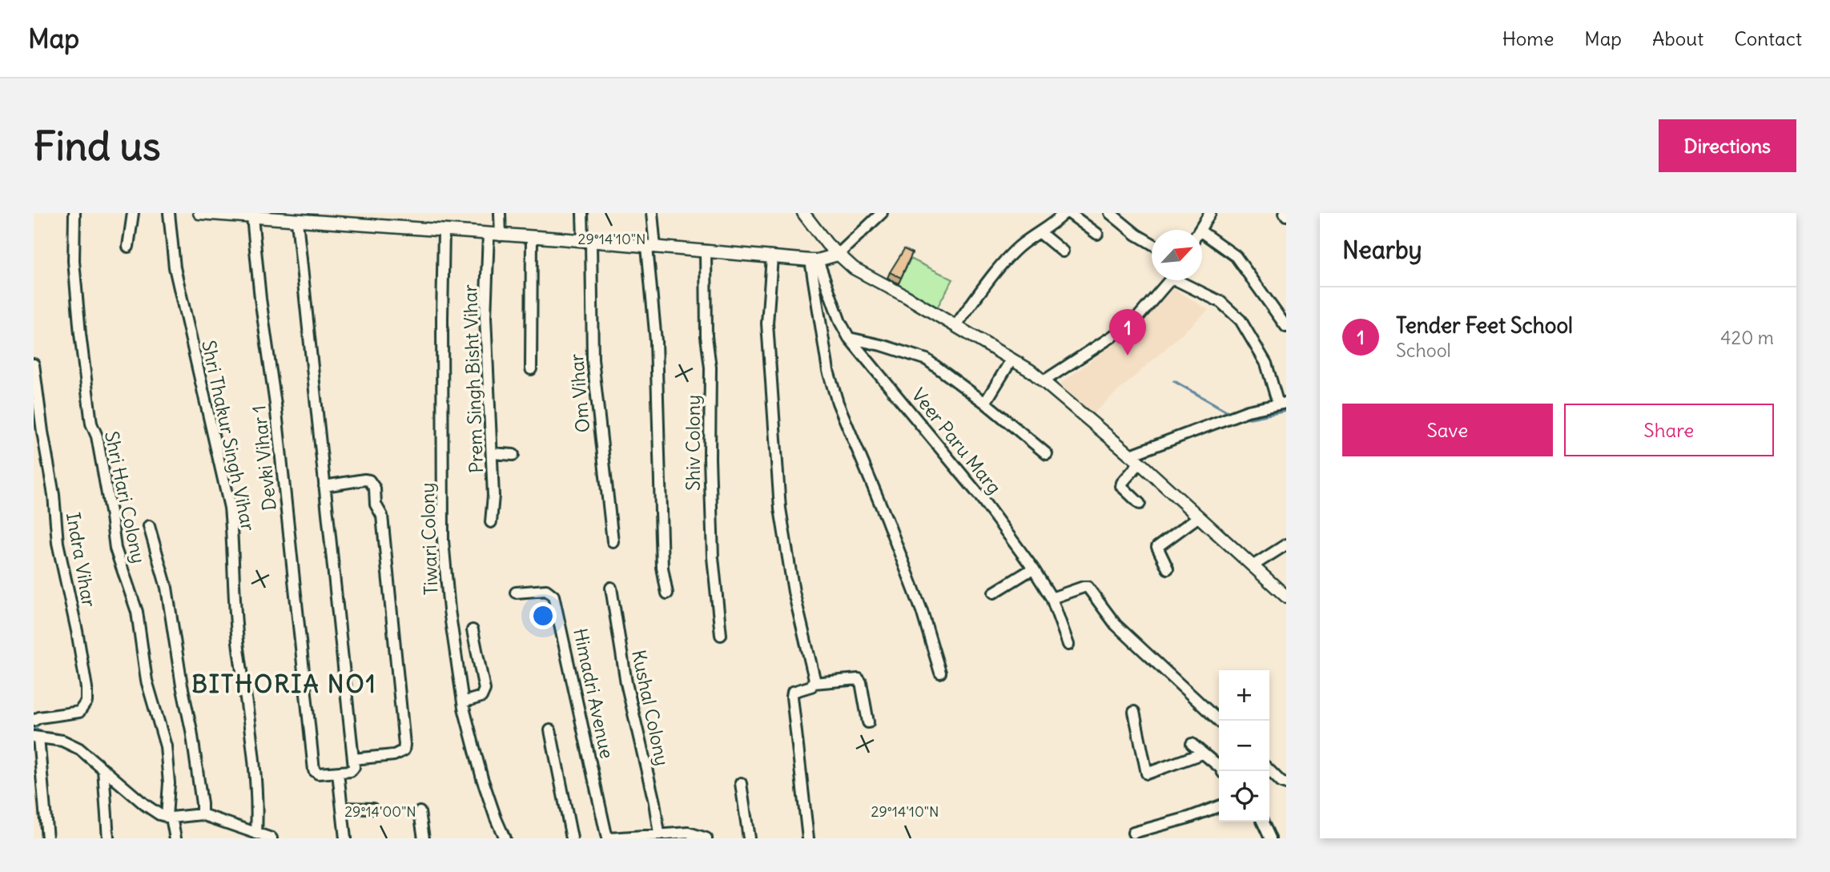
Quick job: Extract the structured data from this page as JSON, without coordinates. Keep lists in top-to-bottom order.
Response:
{
  "streets": {
    "street": [
      "Prem Singh Bisht Vihar",
      "Om Vihar",
      "Shri Thakur Singh Vihar",
      "Veer Paru Marg",
      "Shiv Colony",
      "Devki Vihar 1",
      "Shri Hari Colony",
      "Tiwari Colony",
      "Indra Vihar",
      "Himadri Avenue",
      "Kushal Colony"
    ]
  },
  "districts": ["BITHORIA NO1"],
  "north": "top right",
  "page": {
    "header": "Map",
    "nav": [
      "Home",
      "Map",
      "About",
      "Contact"
    ],
    "buttons": [
      "Directions",
      ["Save", "Share"]
    ],
    "title": "Find us",
    "heading": "Nearby",
    "list": [
      {
        "mark": "1",
        "name": "Tender Feet School",
        "note": "School",
        "value": "420 m"
      }
    ],
    "pins": "1",
    "map_buttons": ["+", "−"]
  },
  "coordinates": ["29°14'10\"N", "29°14'00\"N"]
}
